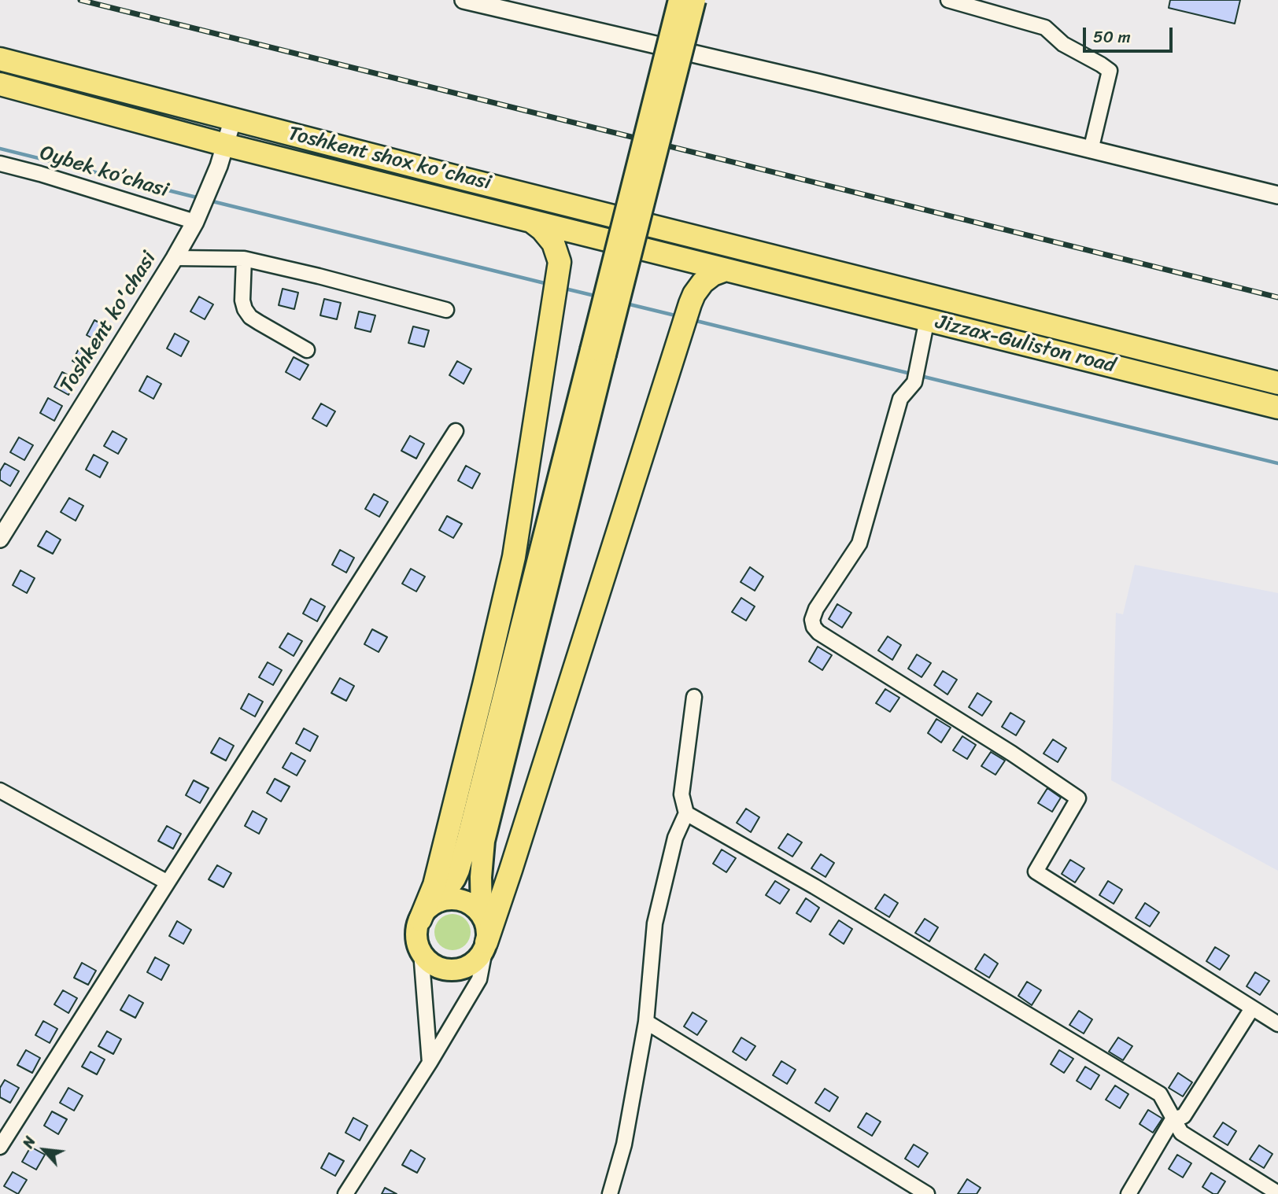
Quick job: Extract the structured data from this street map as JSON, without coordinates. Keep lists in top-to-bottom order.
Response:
{
  "streets": {
    "highway": ["Toshkent shox ko'chasi", "Jizzax-Guliston road"],
    "street": ["Oybek ko’chasi", "Toshkent ko'chasi"]
  },
  "crossings": [
    ["Toshkent shox ko'chasi", "Toshkent ko'chasi"],
    ["Toshkent shox ko'chasi", "Jizzax-Guliston road"],
    ["Oybek ko’chasi", "Toshkent ko'chasi"]
  ],
  "scale_bar": "50 m",
  "north": "top left"
}
